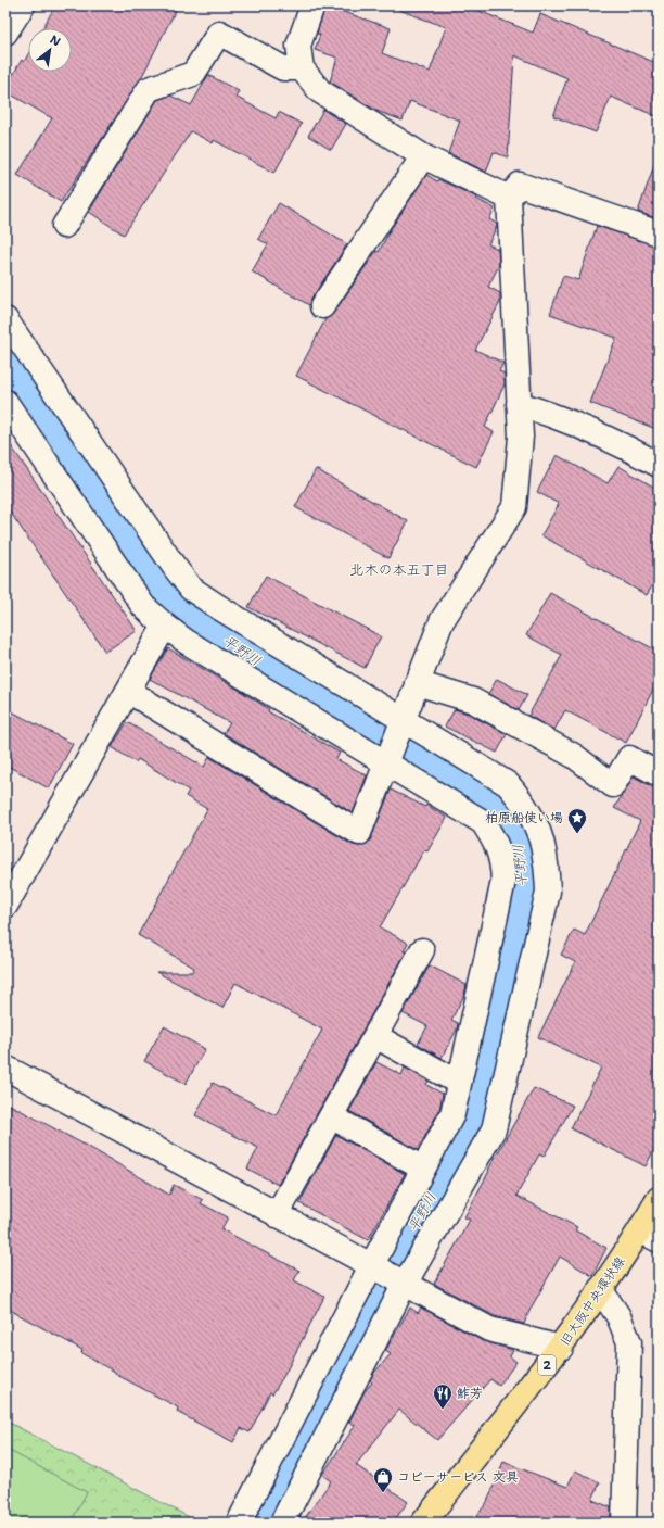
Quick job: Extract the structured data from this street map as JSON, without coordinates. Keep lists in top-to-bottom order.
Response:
{
  "streets": {
    "main road": ["旧大阪中央環状線", "2"]
  },
  "districts": ["北木の本五丁目"],
  "water": ["平野川"],
  "places": {
    "place": ["柏原船使い場"],
    "restaurant": ["鮓芳"],
    "shop": ["コピーサービス 文具"]
  },
  "north": "top right"
}
